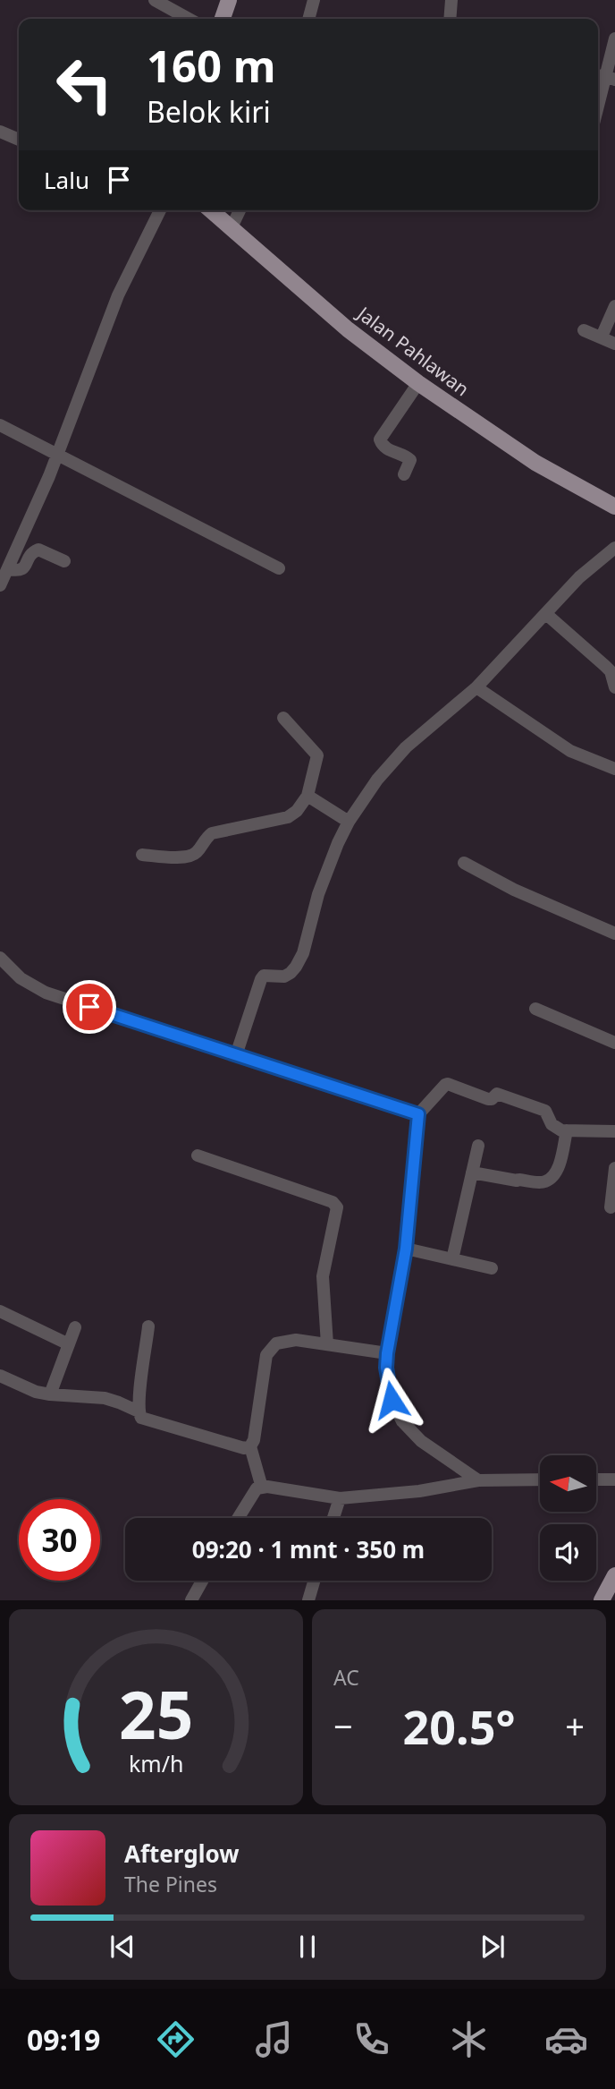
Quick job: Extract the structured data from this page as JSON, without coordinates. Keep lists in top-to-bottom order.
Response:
{
  "streets": {
    "main road": ["Jalan Pahlawan"]
  },
  "north": "left",
  "page": {
    "turn": ["160 m", "Belok kiri"],
    "then": "Lalu",
    "limit": "30",
    "trip": "09:20 · 1 mnt · 350 m",
    "tile": "AC",
    "heat": ["−", "20.5°", "+"],
    "song": ["Afterglow", "The Pines"],
    "tabs": "09:19",
    "gauge": ["25", "km/h"]
  }
}
